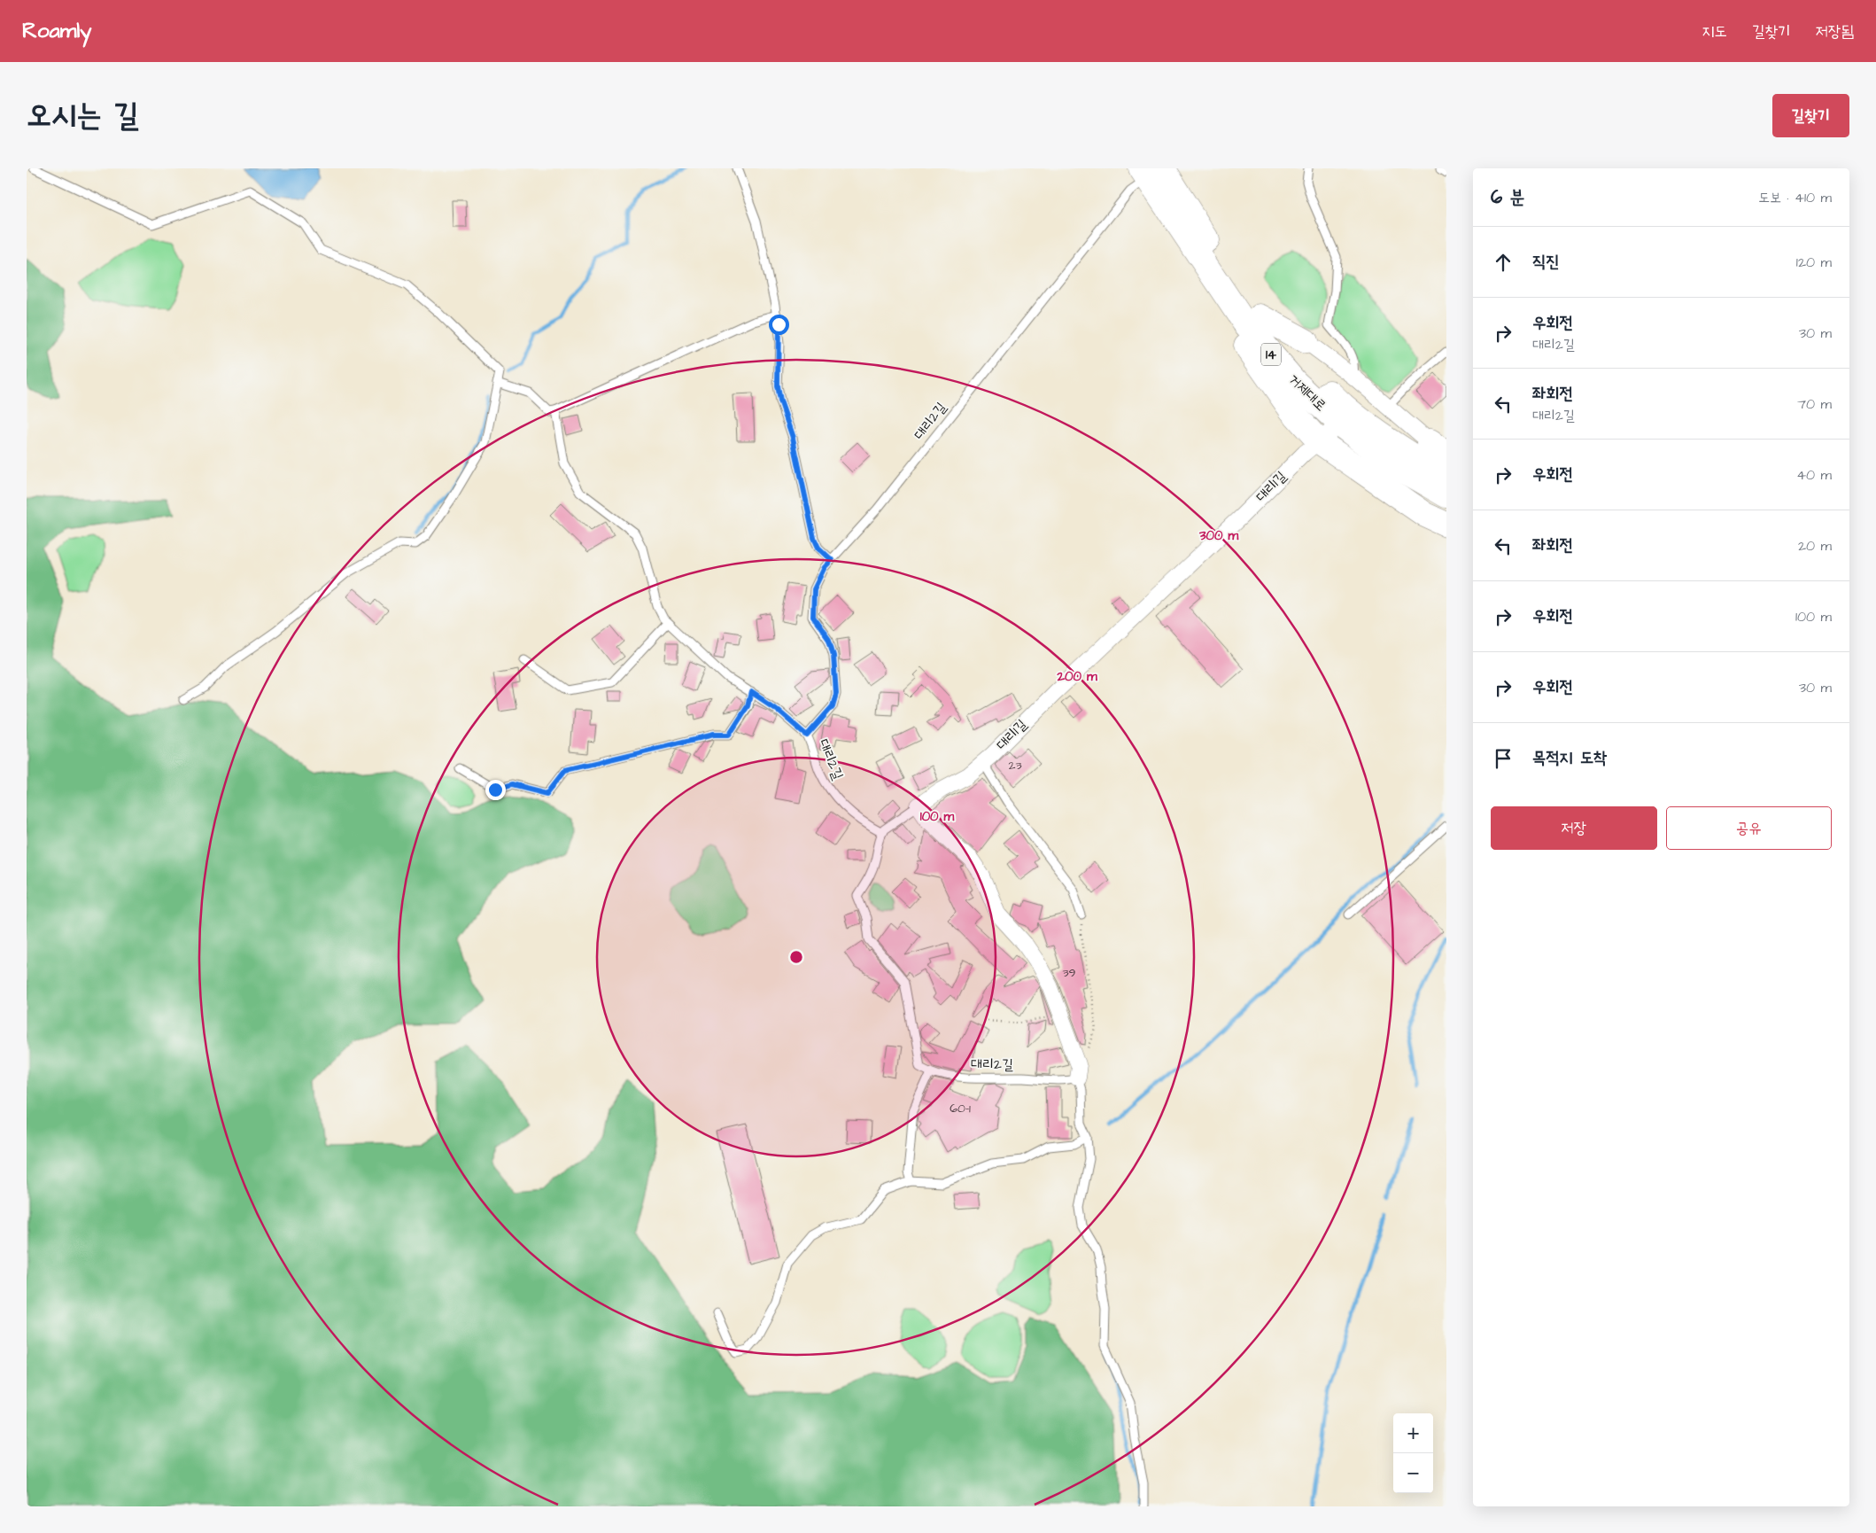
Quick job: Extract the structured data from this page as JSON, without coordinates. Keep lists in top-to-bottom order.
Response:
{
  "streets": {
    "highway": ["14", "거제대로"],
    "street": ["대리1길"],
    "lane": ["대리2길"]
  },
  "crossings": [
    ["거제대로", "대리2길"]
  ],
  "house_numbers": ["23", "39", "60-1"],
  "page": {
    "header": "Roamly",
    "nav": ["지도", "길찾기", "저장됨"],
    "title": "오시는 길",
    "buttons": [
      "길찾기",
      ["저장", "공유"]
    ],
    "heading": ["6 분", "도보 · 410 m"],
    "list": [
      ["직진", "120 m"],
      ["우회전", "대리2길", "30 m"],
      ["좌회전", "대리2길", "70 m"],
      ["우회전", "40 m"],
      ["좌회전", "20 m"],
      ["우회전", "100 m"],
      ["우회전", "30 m"],
      "목적지 도착"
    ],
    "map_buttons": ["+", "−"]
  },
  "rings": ["300 m", "200 m", "100 m"]
}
